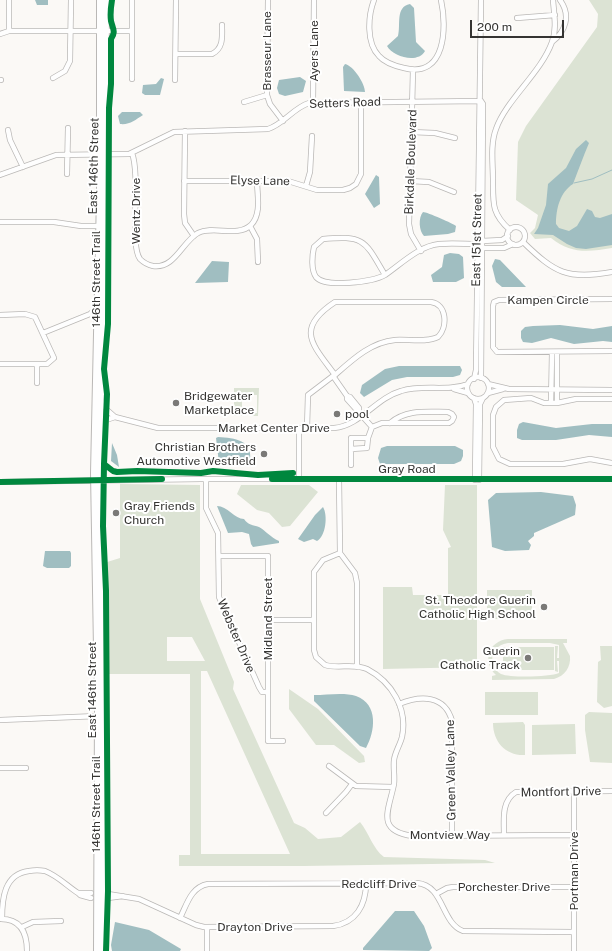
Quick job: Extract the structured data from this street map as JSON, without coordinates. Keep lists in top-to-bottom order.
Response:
{
  "streets": {
    "main road": ["East 146th Street"],
    "street": [
      "Brasseur Lane",
      "Ayers Lane",
      "Setters Road",
      "Birkdale Boulevard",
      "Elyse Lane",
      "Wentz Drive",
      "East 151st Street",
      "Kampen Circle",
      "Market Center Drive",
      "Gray Road",
      "Midland Street",
      "Webster Drive",
      "Green Valley Lane",
      "Montfort Drive",
      "Montview Way",
      "Portman Drive",
      "Redcliff Drive",
      "Porchester Drive",
      "Drayton Drive"
    ],
    "cycle path": ["146th Street Trail"]
  },
  "crossings": [
    ["Brasseur Lane", "Setters Road"],
    ["Ayers Lane", "Setters Road"],
    ["Setters Road", "Birkdale Boulevard"],
    ["Setters Road", "East 146th Street"],
    ["Setters Road", "Elyse Lane"],
    ["Setters Road", "Wentz Drive"],
    ["Setters Road", "East 151st Street"],
    ["East 146th Street", "Gray Road"],
    ["East 151st Street", "Market Center Drive"],
    ["Gray Road", "Webster Drive"],
    ["Midland Street", "Webster Drive"],
    ["Green Valley Lane", "Montview Way"],
    ["Montfort Drive", "Montview Way"],
    ["Montfort Drive", "Portman Drive"],
    ["Montview Way", "Portman Drive"],
    ["Portman Drive", "Redcliff Drive"],
    ["Portman Drive", "Porchester Drive"],
    ["Redcliff Drive", "Porchester Drive"],
    ["Redcliff Drive", "Drayton Drive"]
  ],
  "places": [
    "Bridgewater Marketplace",
    "pool",
    "Christian Brothers Automotive Westfield",
    "Gray Friends Church",
    "St. Theodore Guerin Catholic High School",
    "Guerin Catholic Track"
  ],
  "scale_bar": "200 m"
}
